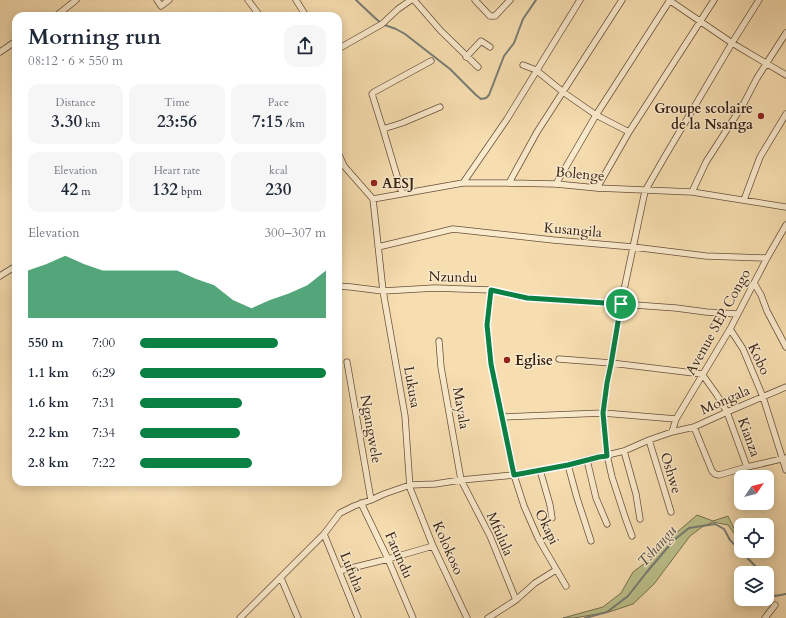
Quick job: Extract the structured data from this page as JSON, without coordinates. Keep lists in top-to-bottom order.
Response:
{
  "streets": {
    "street": [
      "Bolenge",
      "Kusangila",
      "Nzundu",
      "Avenue SEP Congo",
      "Kobo",
      "Lukusa",
      "Mongala",
      "Mayala",
      "Ngangwele",
      "Kianza",
      "Oshwe",
      "Okapi",
      "Mfulula",
      "Kolokoso",
      "Fatundu",
      "Lufuha"
    ]
  },
  "crossings": [
    ["Bolenge", "Lukusa"],
    ["Kusangila", "Avenue SEP Congo"],
    ["Kusangila", "Lukusa"],
    ["Nzundu", "Avenue SEP Congo"],
    ["Nzundu", "Lukusa"],
    ["Nzundu", "Okapi"],
    ["Avenue SEP Congo", "Kobo"],
    ["Avenue SEP Congo", "Mongala"],
    ["Avenue SEP Congo", "Kianza"],
    ["Kobo", "Mongala"],
    ["Lukusa", "Mongala"],
    ["Lukusa", "Kolokoso"],
    ["Mongala", "Mayala"],
    ["Mongala", "Ngangwele"],
    ["Mongala", "Kianza"],
    ["Mongala", "Oshwe"],
    ["Mongala", "Okapi"],
    ["Mongala", "Mfulula"],
    ["Mongala", "Kolokoso"],
    ["Mongala", "Fatundu"],
    ["Mongala", "Lufuha"],
    ["Mayala", "Mfulula"]
  ],
  "water": ["Tshangu"],
  "places": ["Groupe scolaire de la Nsanga", "AESJ", "Eglise"],
  "north": "top right",
  "page": {
    "heading": ["Morning run", "08:12 · 6 × 550 m"],
    "stats": [
      ["Distance", "3.30 km"],
      ["Time", "23:56"],
      ["Pace", "7:15 /km"],
      ["Elevation", "42 m"],
      ["Heart rate", "132 bpm"],
      ["kcal", "230"]
    ],
    "chart": ["Elevation", "300–307 m"],
    "list": [
      {
        "name": "550 m",
        "note": "7:00"
      },
      {
        "name": "1.1 km",
        "note": "6:29"
      },
      {
        "name": "1.6 km",
        "note": "7:31"
      },
      {
        "name": "2.2 km",
        "note": "7:34"
      },
      {
        "name": "2.8 km",
        "note": "7:22"
      }
    ]
  }
}
